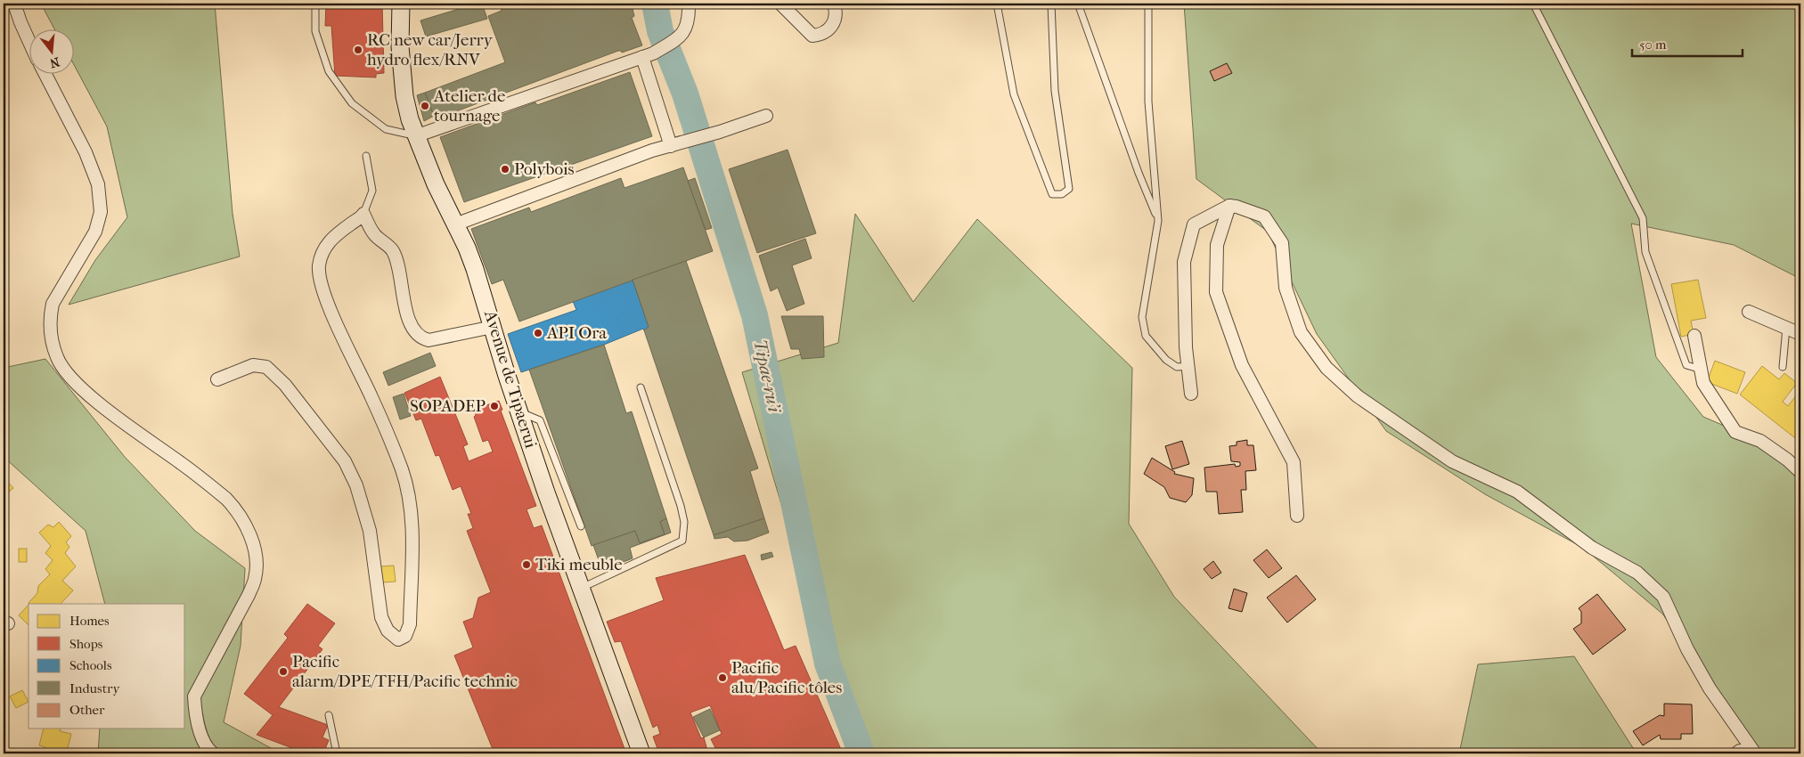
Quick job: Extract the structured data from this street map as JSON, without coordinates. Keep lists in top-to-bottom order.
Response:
{
  "streets": {
    "main road": ["Avenue de Tipaerui"]
  },
  "water": ["Tipae-ru’i"],
  "places": [
    "RC new car/Jerry hydro flex/RNV",
    "Atelier de tournage",
    "Polybois",
    "API Ora",
    "SOPADEP",
    "Tiki meuble",
    "Pacific alarm/DPE/TFH/Pacific technic",
    "Pacific alu/Pacific tôles"
  ],
  "legend": [
    "Homes",
    "Shops",
    "Schools",
    "Industry",
    "Other"
  ],
  "scale_bar": "50 m",
  "north": "bottom"
}
